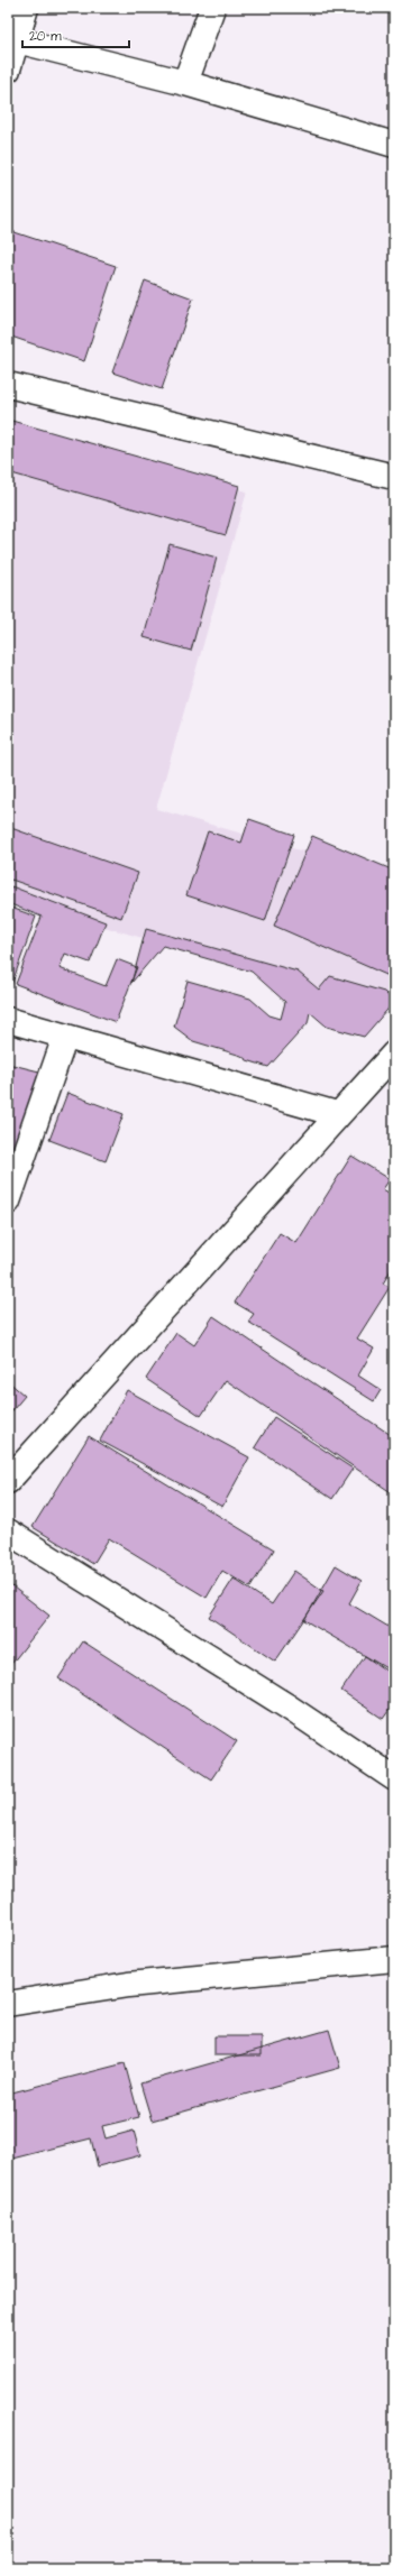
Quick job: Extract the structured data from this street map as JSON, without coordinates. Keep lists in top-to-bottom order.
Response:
{
  "scale_bar": "20 m"
}
